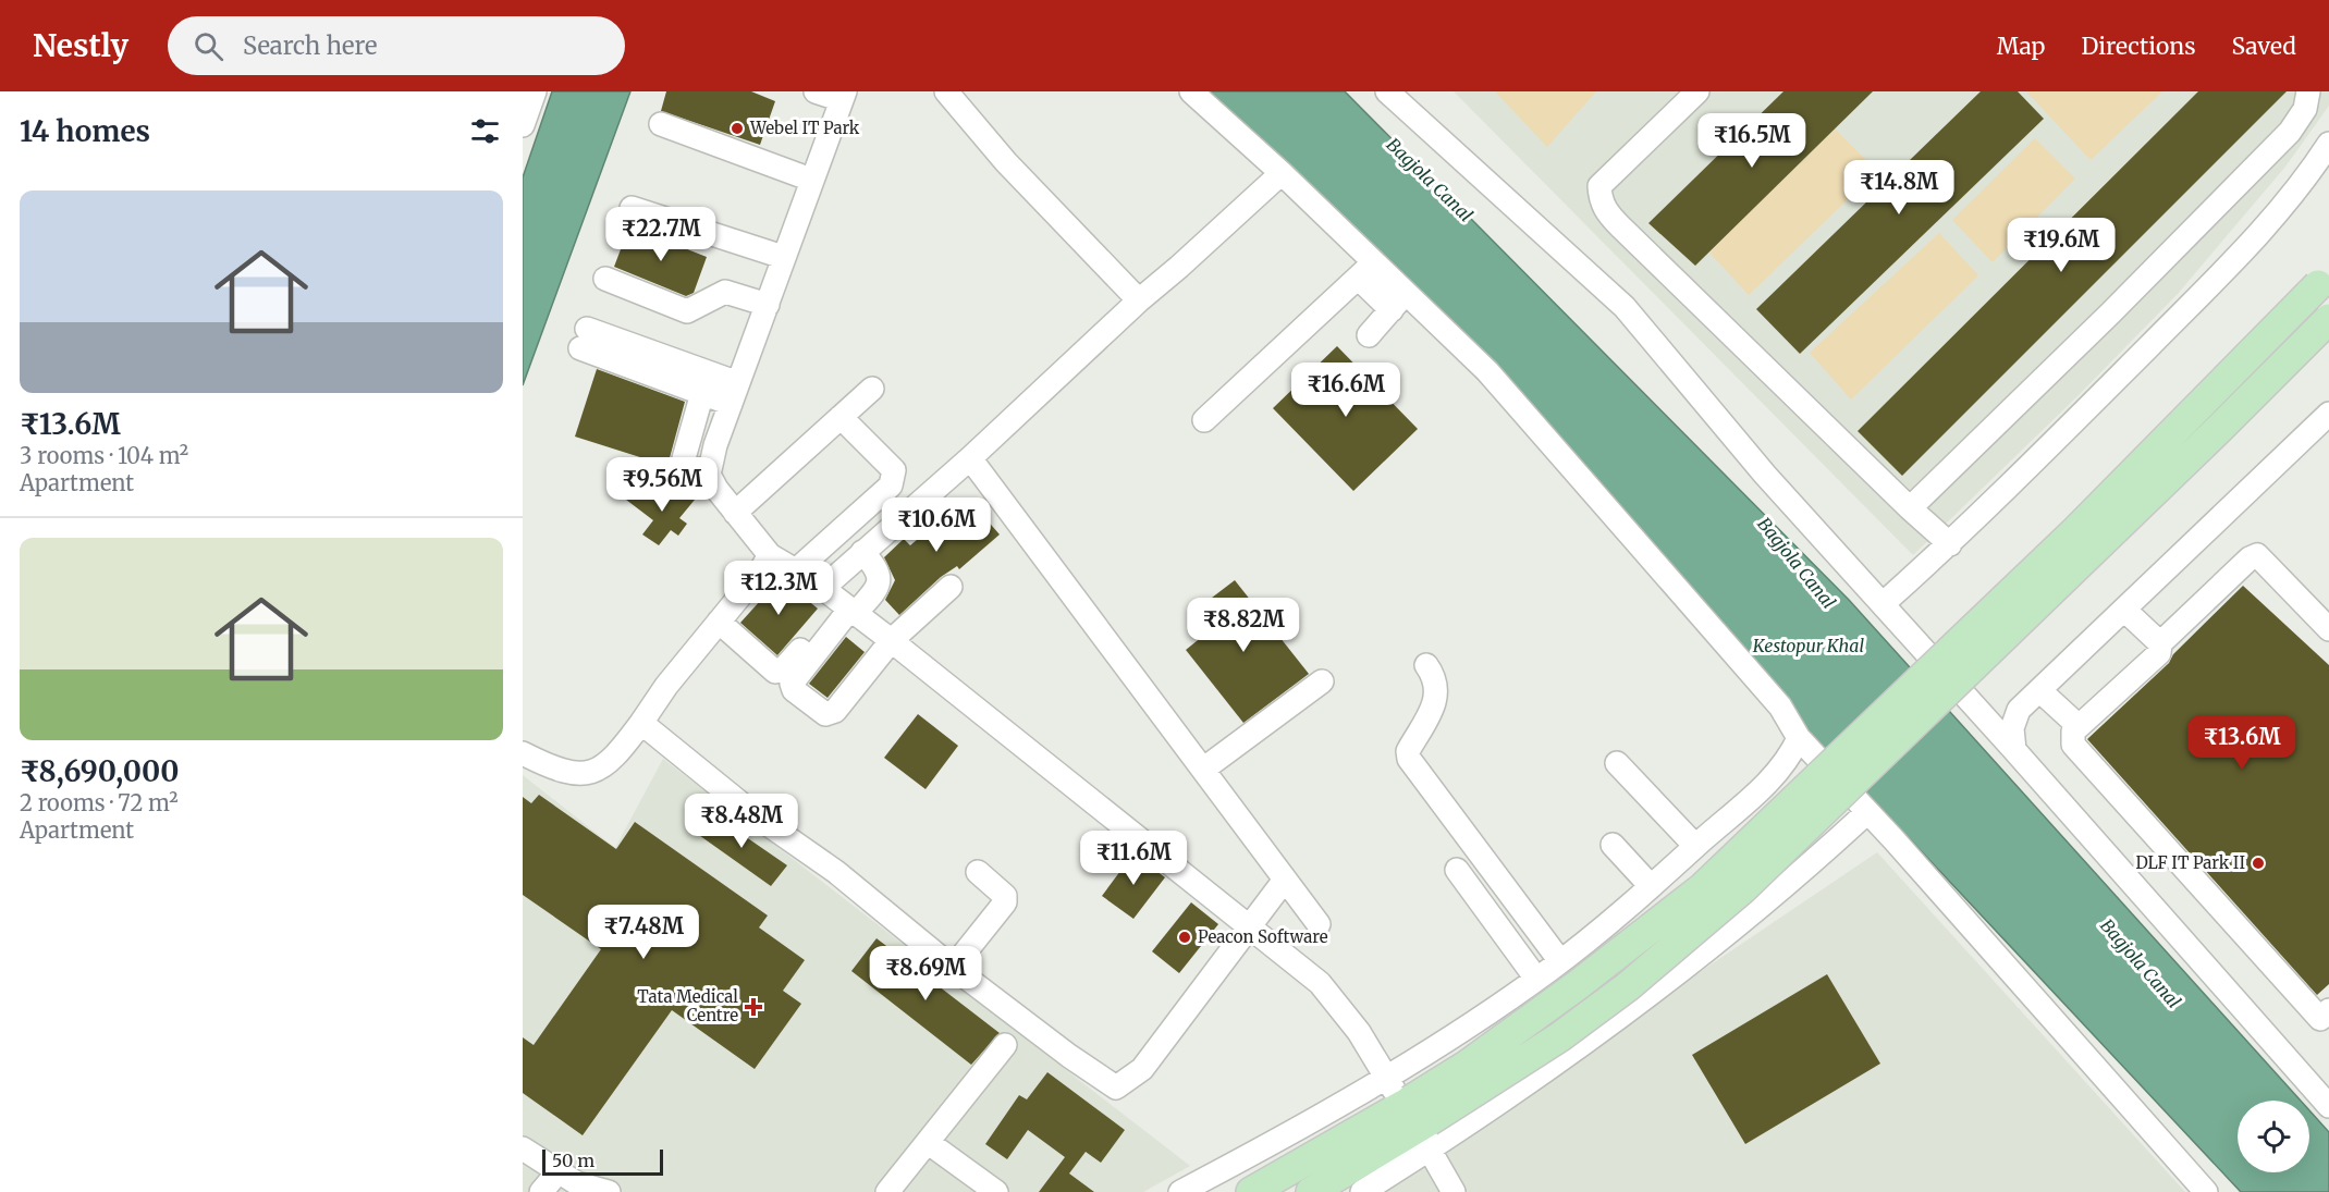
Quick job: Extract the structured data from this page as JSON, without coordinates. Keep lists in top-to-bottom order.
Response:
{
  "water": ["Bagjola Canal", "Kestopur Khal"],
  "places": {
    "other": ["Webel IT Park", "DLF IT Park II", "Peacon Software"],
    "health": ["Tata Medical Centre"]
  },
  "scale_bar": "50 m",
  "page": {
    "header": "Nestly",
    "search": "Search here",
    "nav": ["Map", "Directions", "Saved"],
    "heading": "14 homes",
    "price": [
      "₹16.5M",
      "₹14.8M",
      "₹22.7M",
      "₹19.6M",
      "₹16.6M",
      "₹9.56M",
      "₹10.6M",
      "₹12.3M",
      "₹8.82M",
      "₹13.6M",
      "₹8.48M",
      "₹11.6M",
      "₹7.48M",
      "₹8.69M"
    ],
    "list": [
      {
        "name": "₹13.6M",
        "note": "3 rooms · 104 m² · Apartment"
      },
      {
        "name": "₹8,690,000",
        "note": "2 rooms · 72 m² · Apartment"
      }
    ],
    "scale": "50 m"
  }
}
